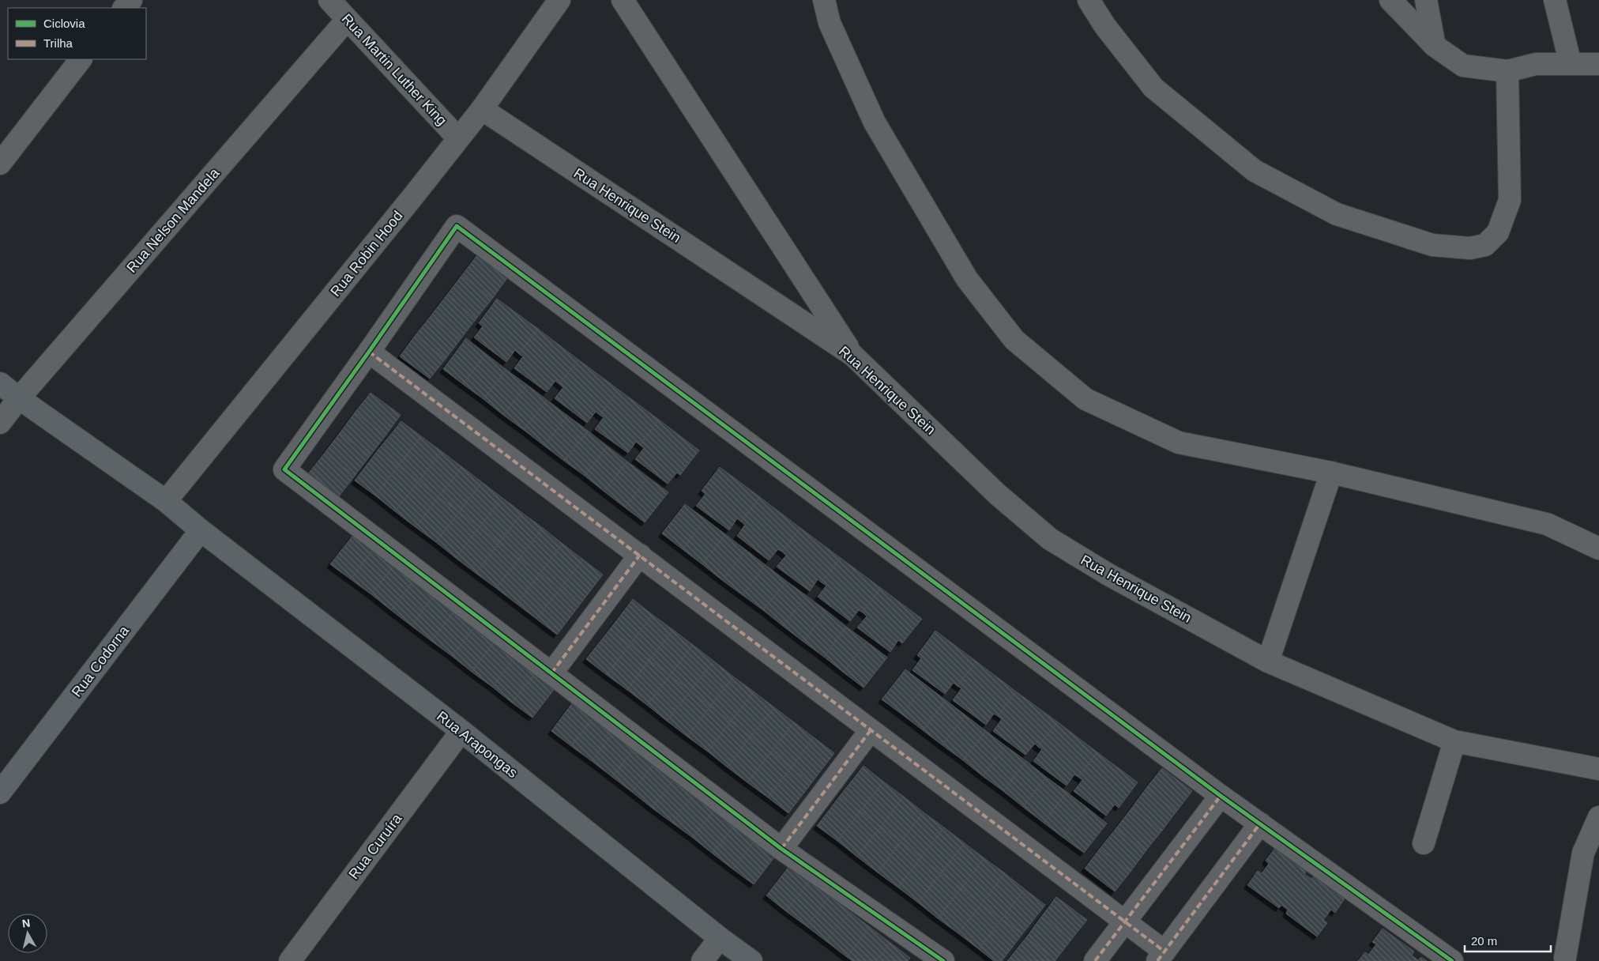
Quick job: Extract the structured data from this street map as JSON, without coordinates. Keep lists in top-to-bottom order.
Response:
{
  "streets": {
    "street": [
      "Rua Martin Luther King",
      "Rua Henrique Stein",
      "Rua Nelson Mandela",
      "Rua Robin Hood",
      "Rua Codorna",
      "Rua Arapongas",
      "Rua Curuíra"
    ]
  },
  "crossings": [
    ["Rua Martin Luther King", "Rua Nelson Mandela"],
    ["Rua Martin Luther King", "Rua Robin Hood"],
    ["Rua Henrique Stein", "Rua Robin Hood"],
    ["Rua Nelson Mandela", "Rua Arapongas"],
    ["Rua Robin Hood", "Rua Arapongas"],
    ["Rua Codorna", "Rua Arapongas"],
    ["Rua Arapongas", "Rua Curuíra"]
  ],
  "legend": ["Ciclovia", "Trilha"],
  "scale_bar": "20 m",
  "north": "top"
}
